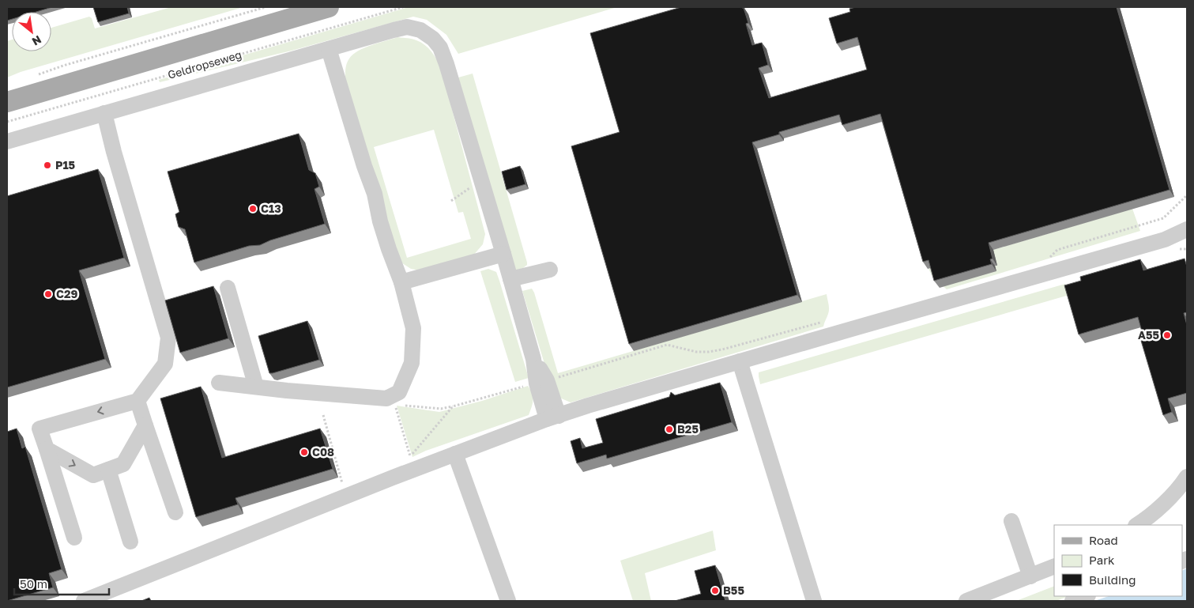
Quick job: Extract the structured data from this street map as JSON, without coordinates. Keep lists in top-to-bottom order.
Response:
{
  "streets": {
    "main road": ["Geldropseweg"]
  },
  "places": [
    "P15",
    "C13",
    "C29",
    "A55",
    "B25",
    "C08",
    "B55"
  ],
  "legend": ["Road", "Park", "Building"],
  "scale_bar": "50 m",
  "north": "bottom right"
}
